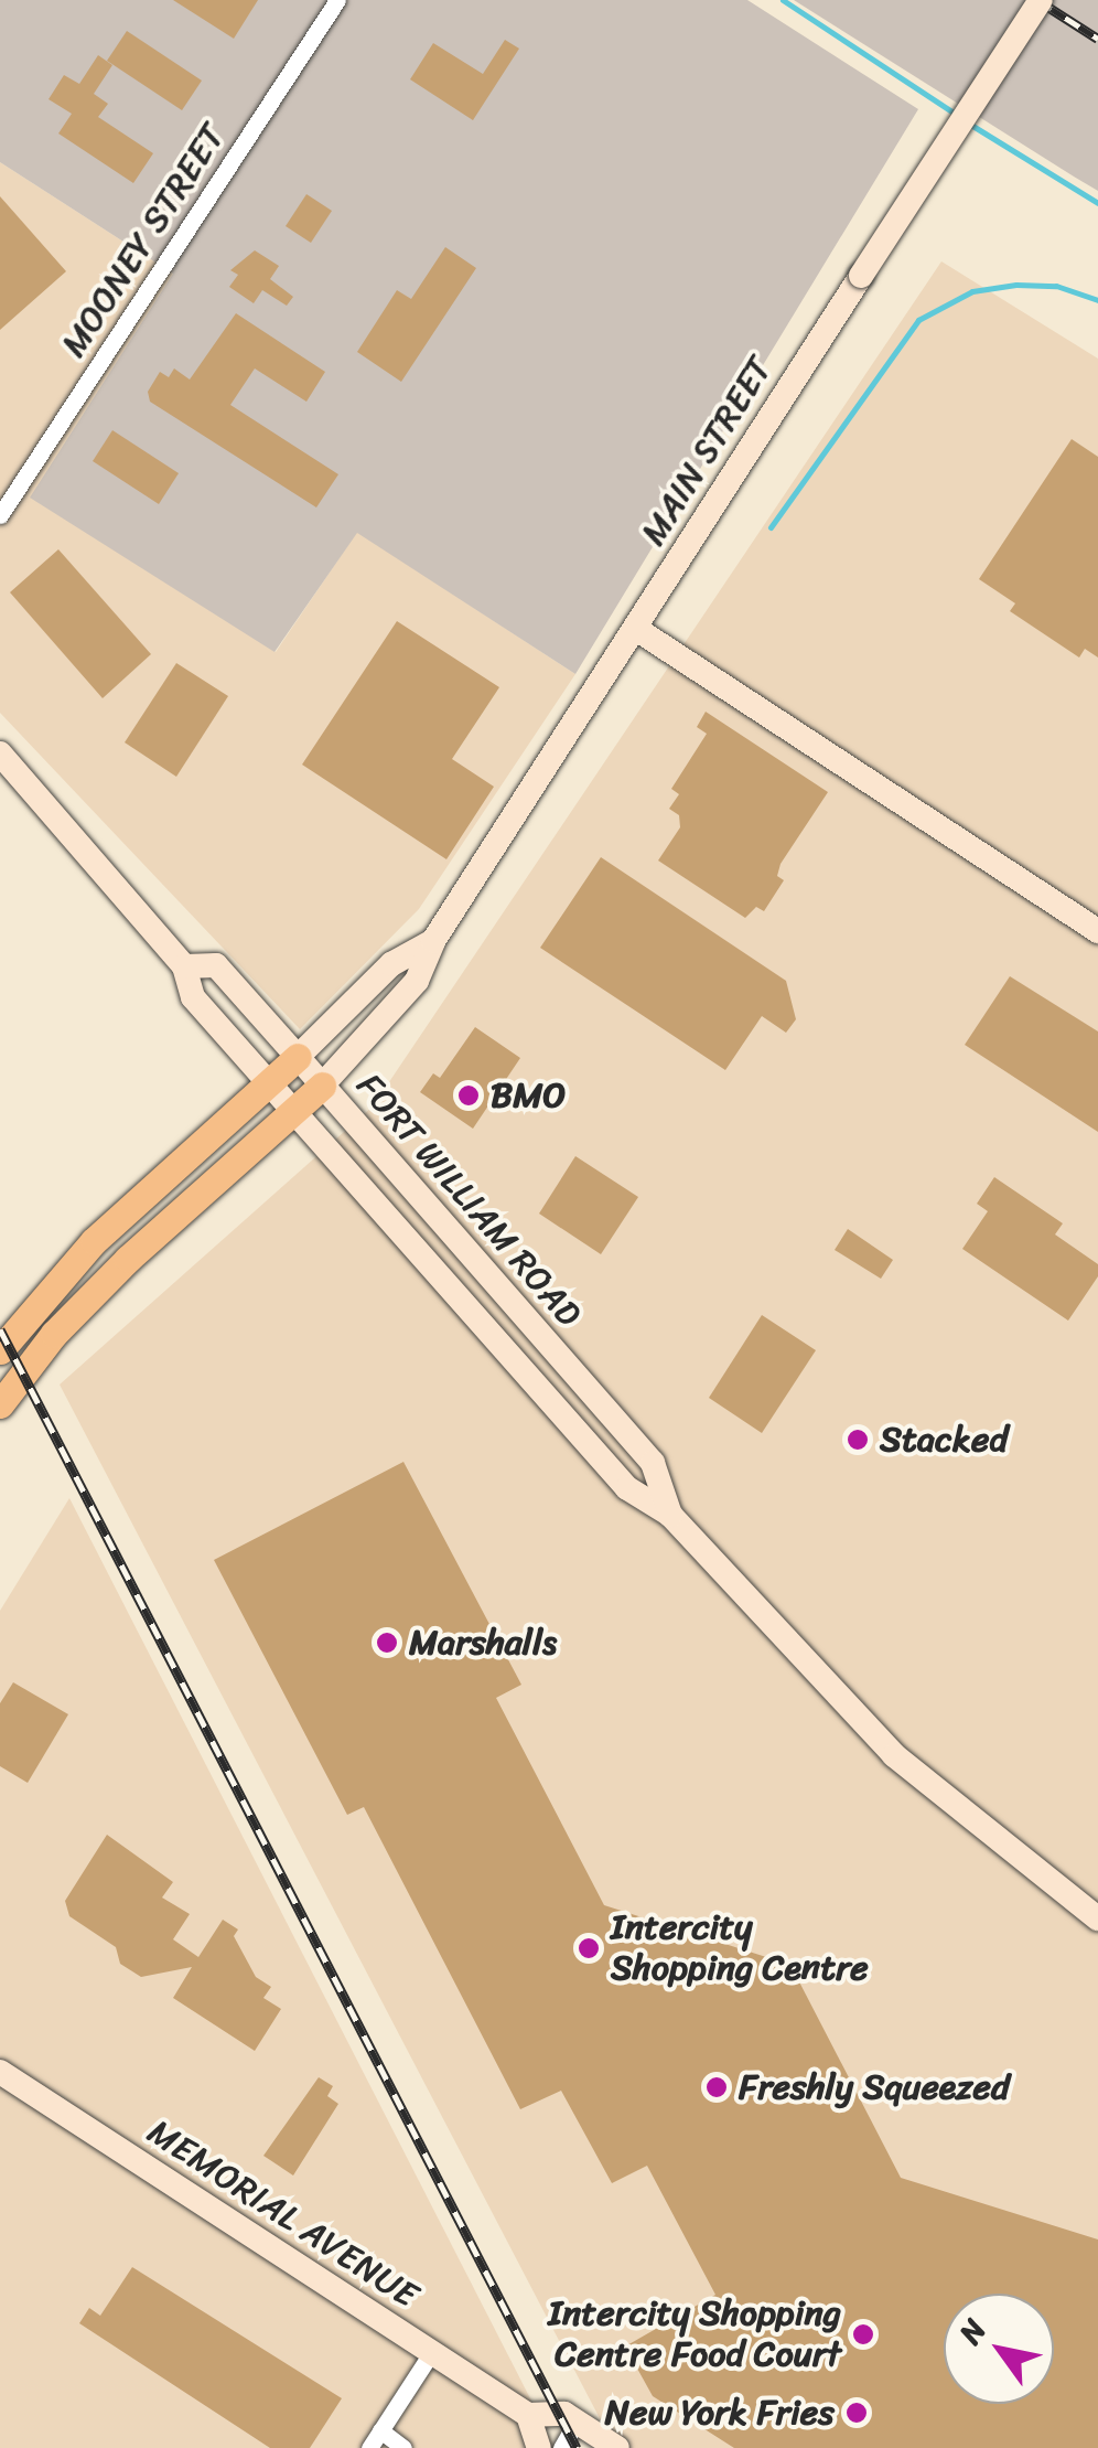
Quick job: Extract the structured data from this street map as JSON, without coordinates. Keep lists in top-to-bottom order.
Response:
{
  "streets": {
    "main road": ["MAIN STREET", "FORT WILLIAM ROAD", "MEMORIAL AVENUE"],
    "street": ["MOONEY STREET"]
  },
  "crossings": [
    ["MAIN STREET", "FORT WILLIAM ROAD"]
  ],
  "places": [
    "BMO",
    "Stacked",
    "Marshalls",
    "Intercity Shopping Centre",
    "Freshly Squeezed",
    "Intercity Shopping Centre Food Court",
    "New York Fries"
  ],
  "north": "top left"
}
